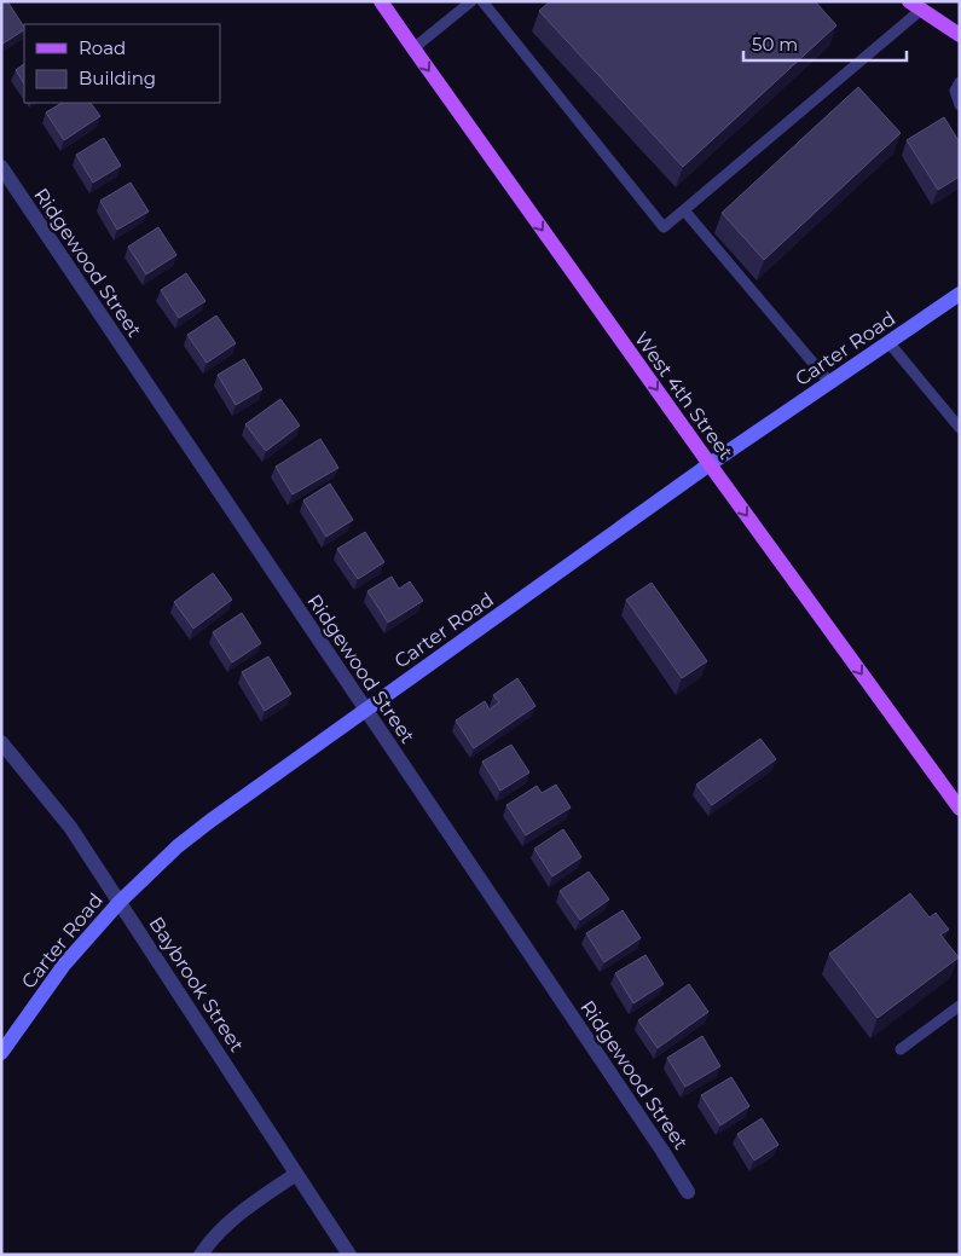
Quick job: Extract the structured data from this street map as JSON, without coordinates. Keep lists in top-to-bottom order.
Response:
{
  "streets": {
    "main road": ["Carter Road", "West 4th Street"],
    "street": ["Ridgewood Street", "Baybrook Street"]
  },
  "crossings": [
    ["Ridgewood Street", "Carter Road"],
    ["Carter Road", "West 4th Street"],
    ["Carter Road", "Baybrook Street"]
  ],
  "one_way": ["West 4th Street"],
  "legend": ["Road", "Building"],
  "scale_bar": "50 m"
}
